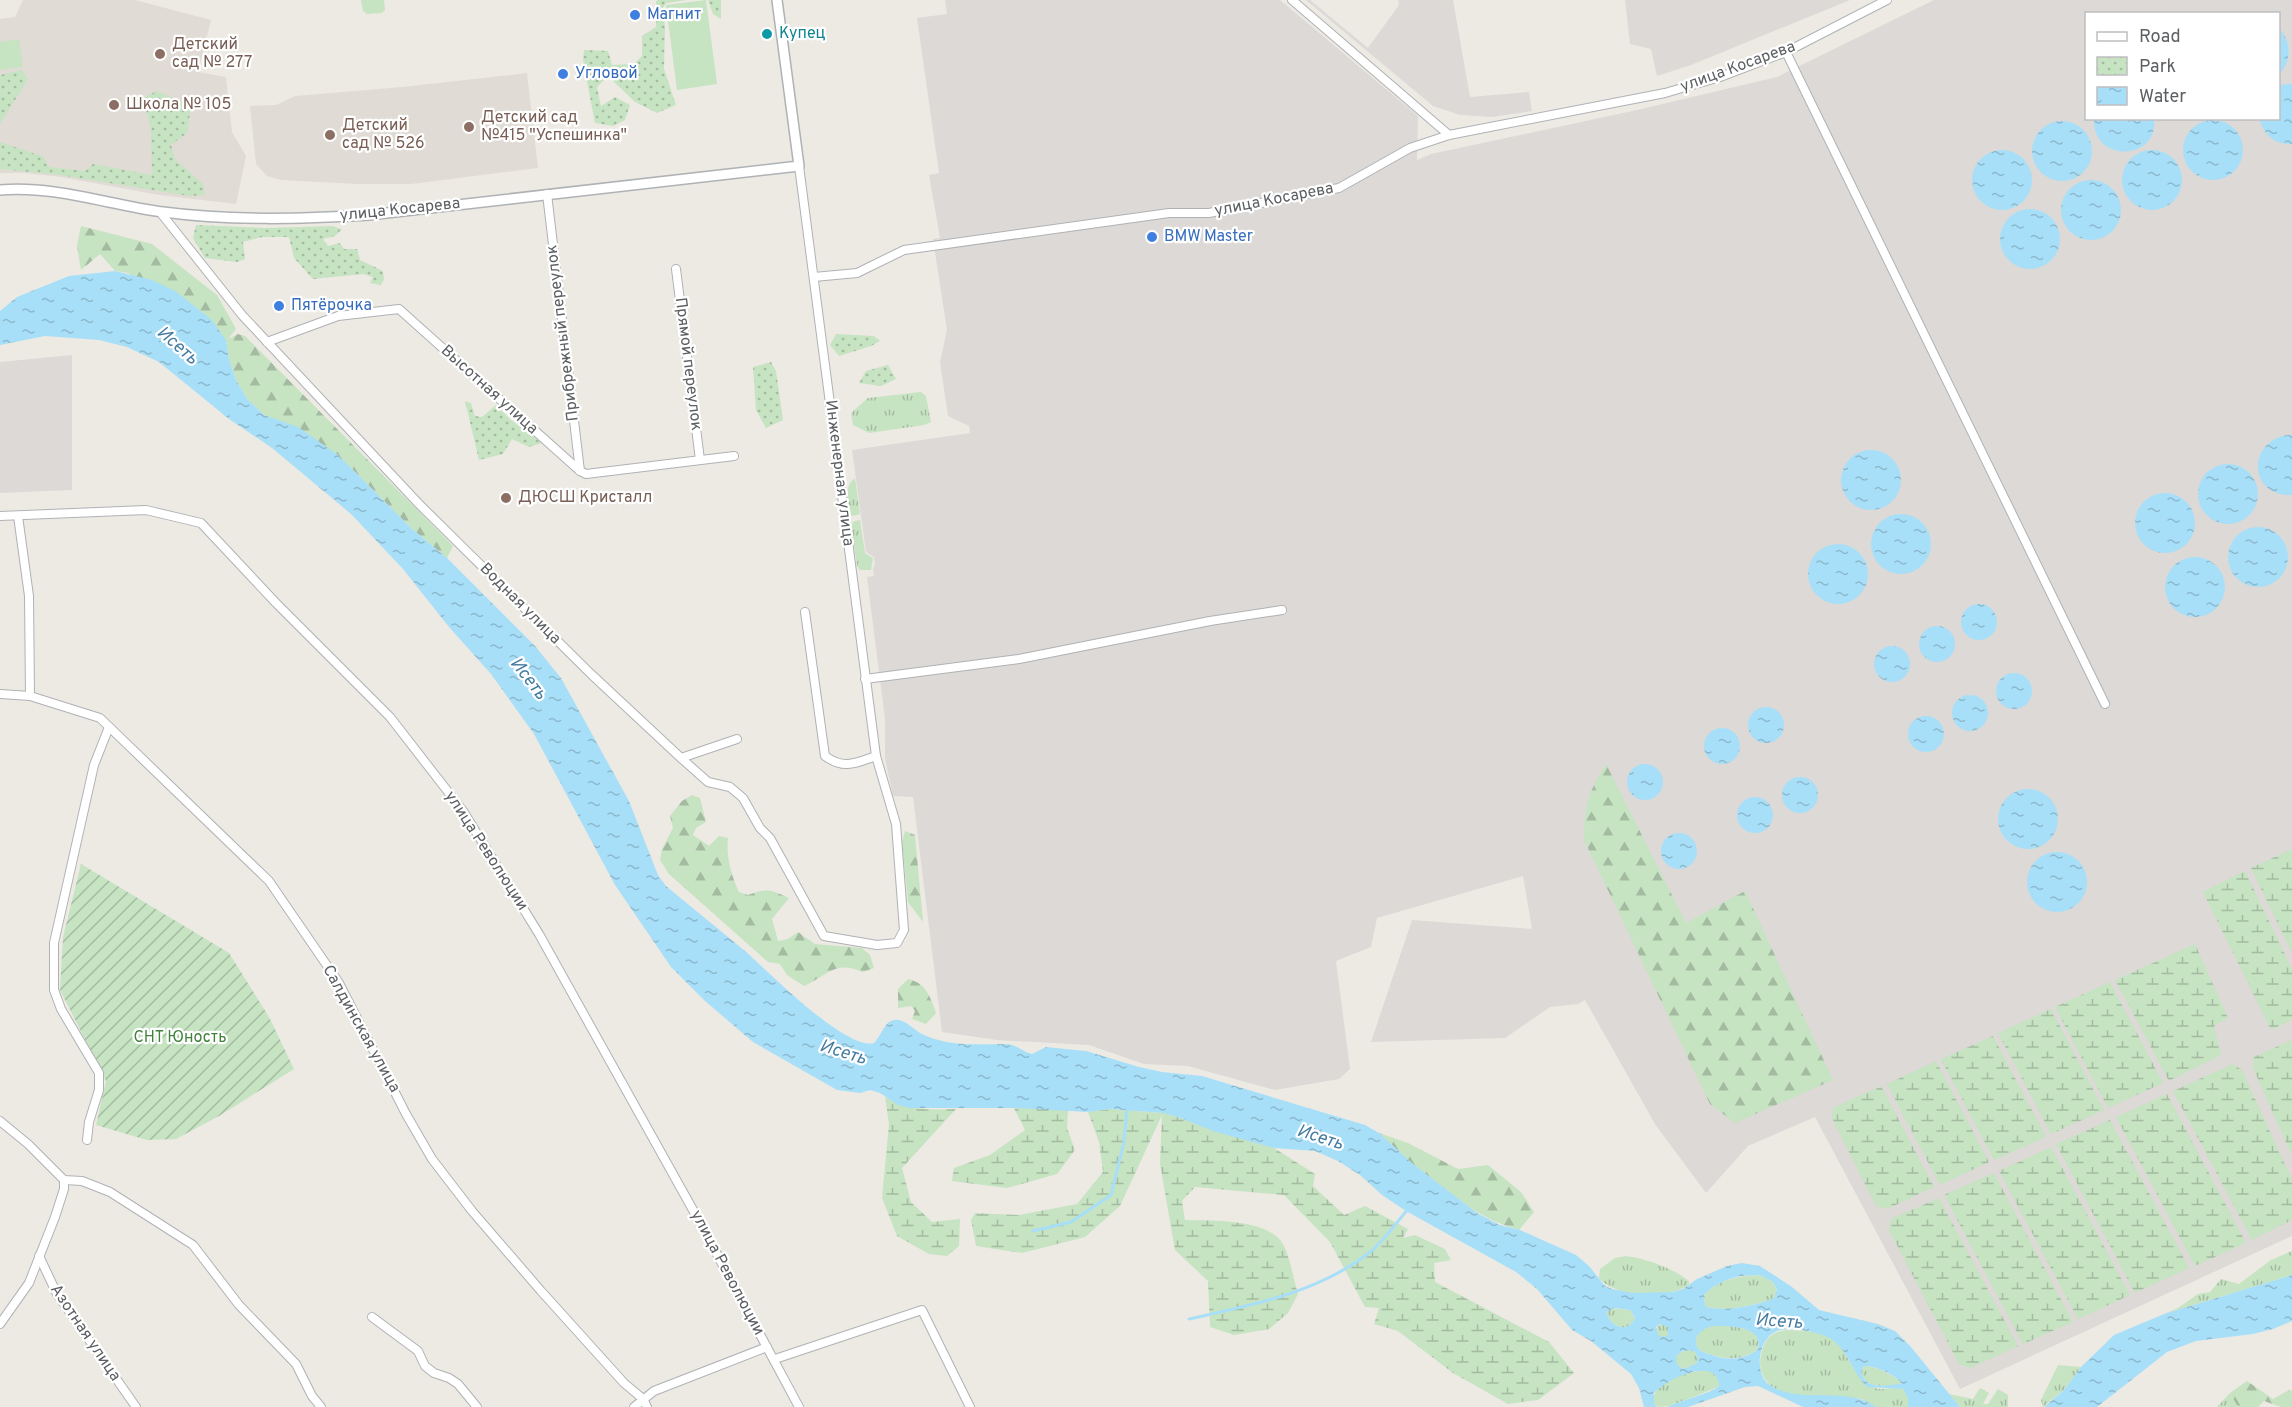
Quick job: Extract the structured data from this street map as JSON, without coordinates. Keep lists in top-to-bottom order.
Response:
{
  "streets": {
    "street": [
      "улица Косарева",
      "Прибрежный переулок",
      "Прямой переулок",
      "Высотная улица",
      "Инженерная улица",
      "Водная улица",
      "улица Революции",
      "Салдинская улица",
      "Азотная улица"
    ]
  },
  "crossings": [
    ["улица Косарева", "Прибрежный переулок"],
    ["улица Косарева", "Инженерная улица"],
    ["улица Косарева", "Водная улица"],
    ["Прибрежный переулок", "Высотная улица"],
    ["Высотная улица", "Водная улица"],
    ["Инженерная улица", "Водная улица"]
  ],
  "water": ["Исеть"],
  "parks": ["СНТ Юность"],
  "places": [
    "Магнит",
    "Купец",
    "Детcкий сад № 277",
    "Угловой",
    "Школа № 105",
    "Детский сад №415 \"Успешинка\"",
    "Детcкий сад № 526",
    "BMW Master",
    "Пятёрочка",
    "ДЮСШ Кристалл"
  ],
  "legend": ["Road", "Park", "Water"]
}
